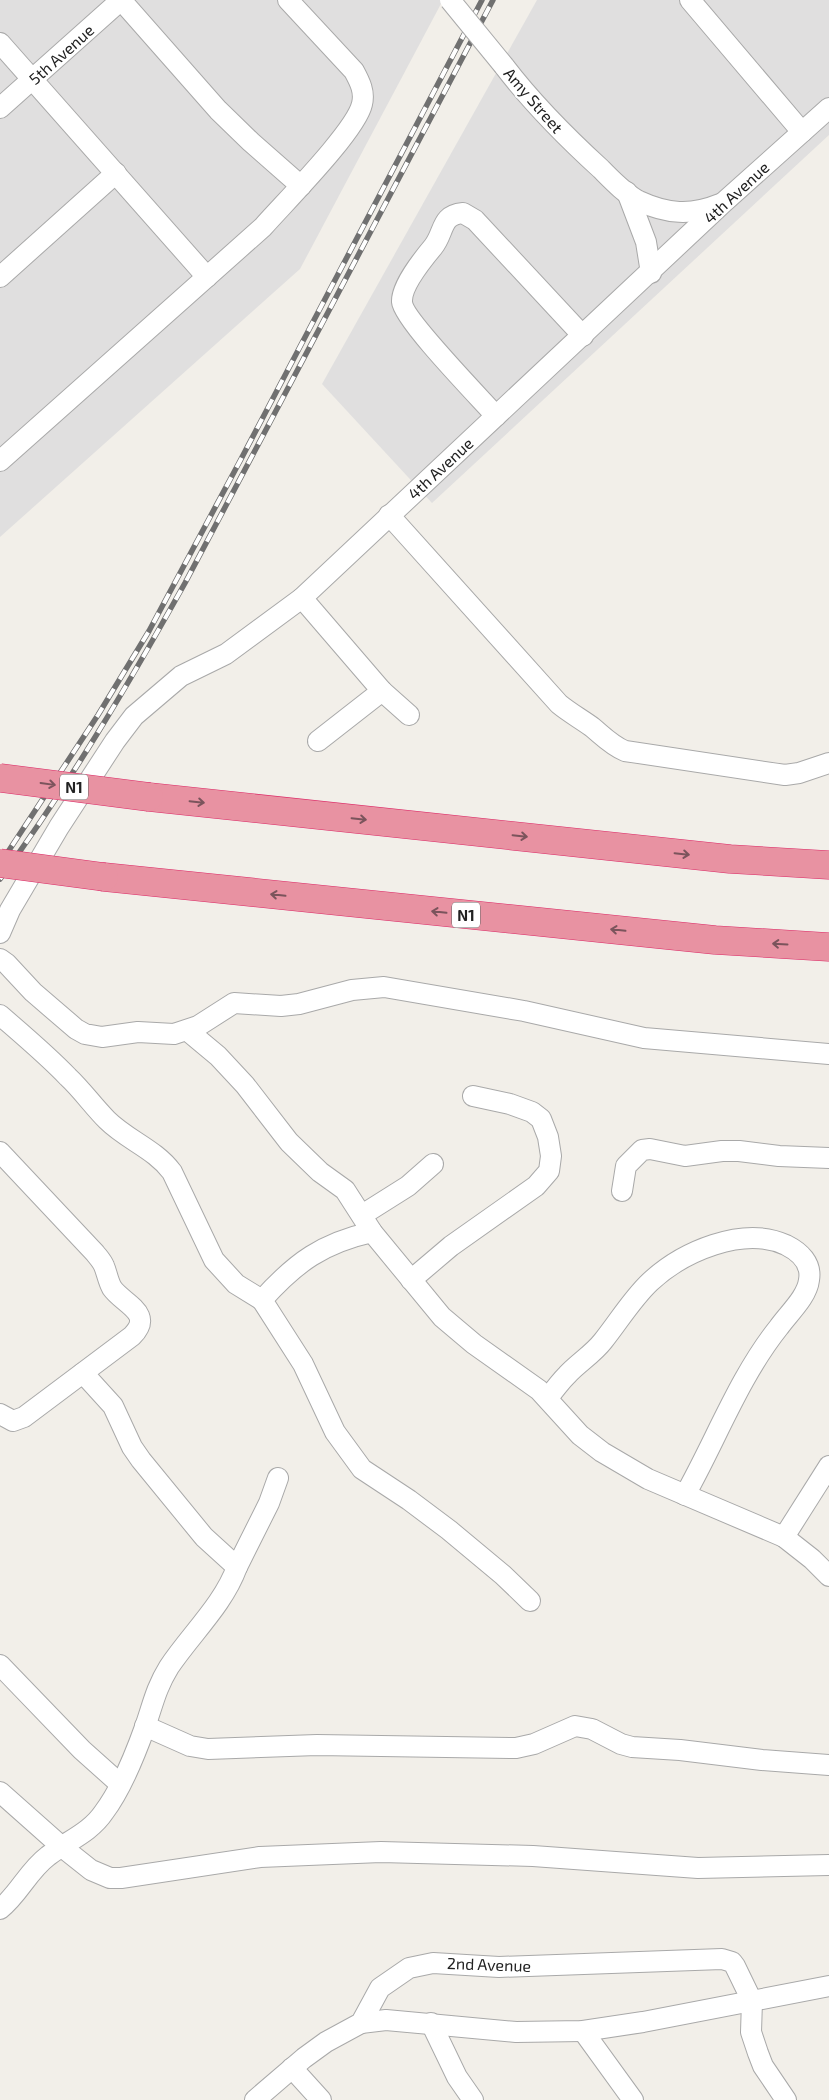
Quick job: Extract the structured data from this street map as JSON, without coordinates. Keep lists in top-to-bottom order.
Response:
{
  "streets": {
    "highway": ["N1"],
    "street": [
      "5th Avenue",
      "Amy Street",
      "4th Avenue",
      "2nd Avenue"
    ]
  },
  "crossings": [
    ["Amy Street", "4th Avenue"]
  ]
}
